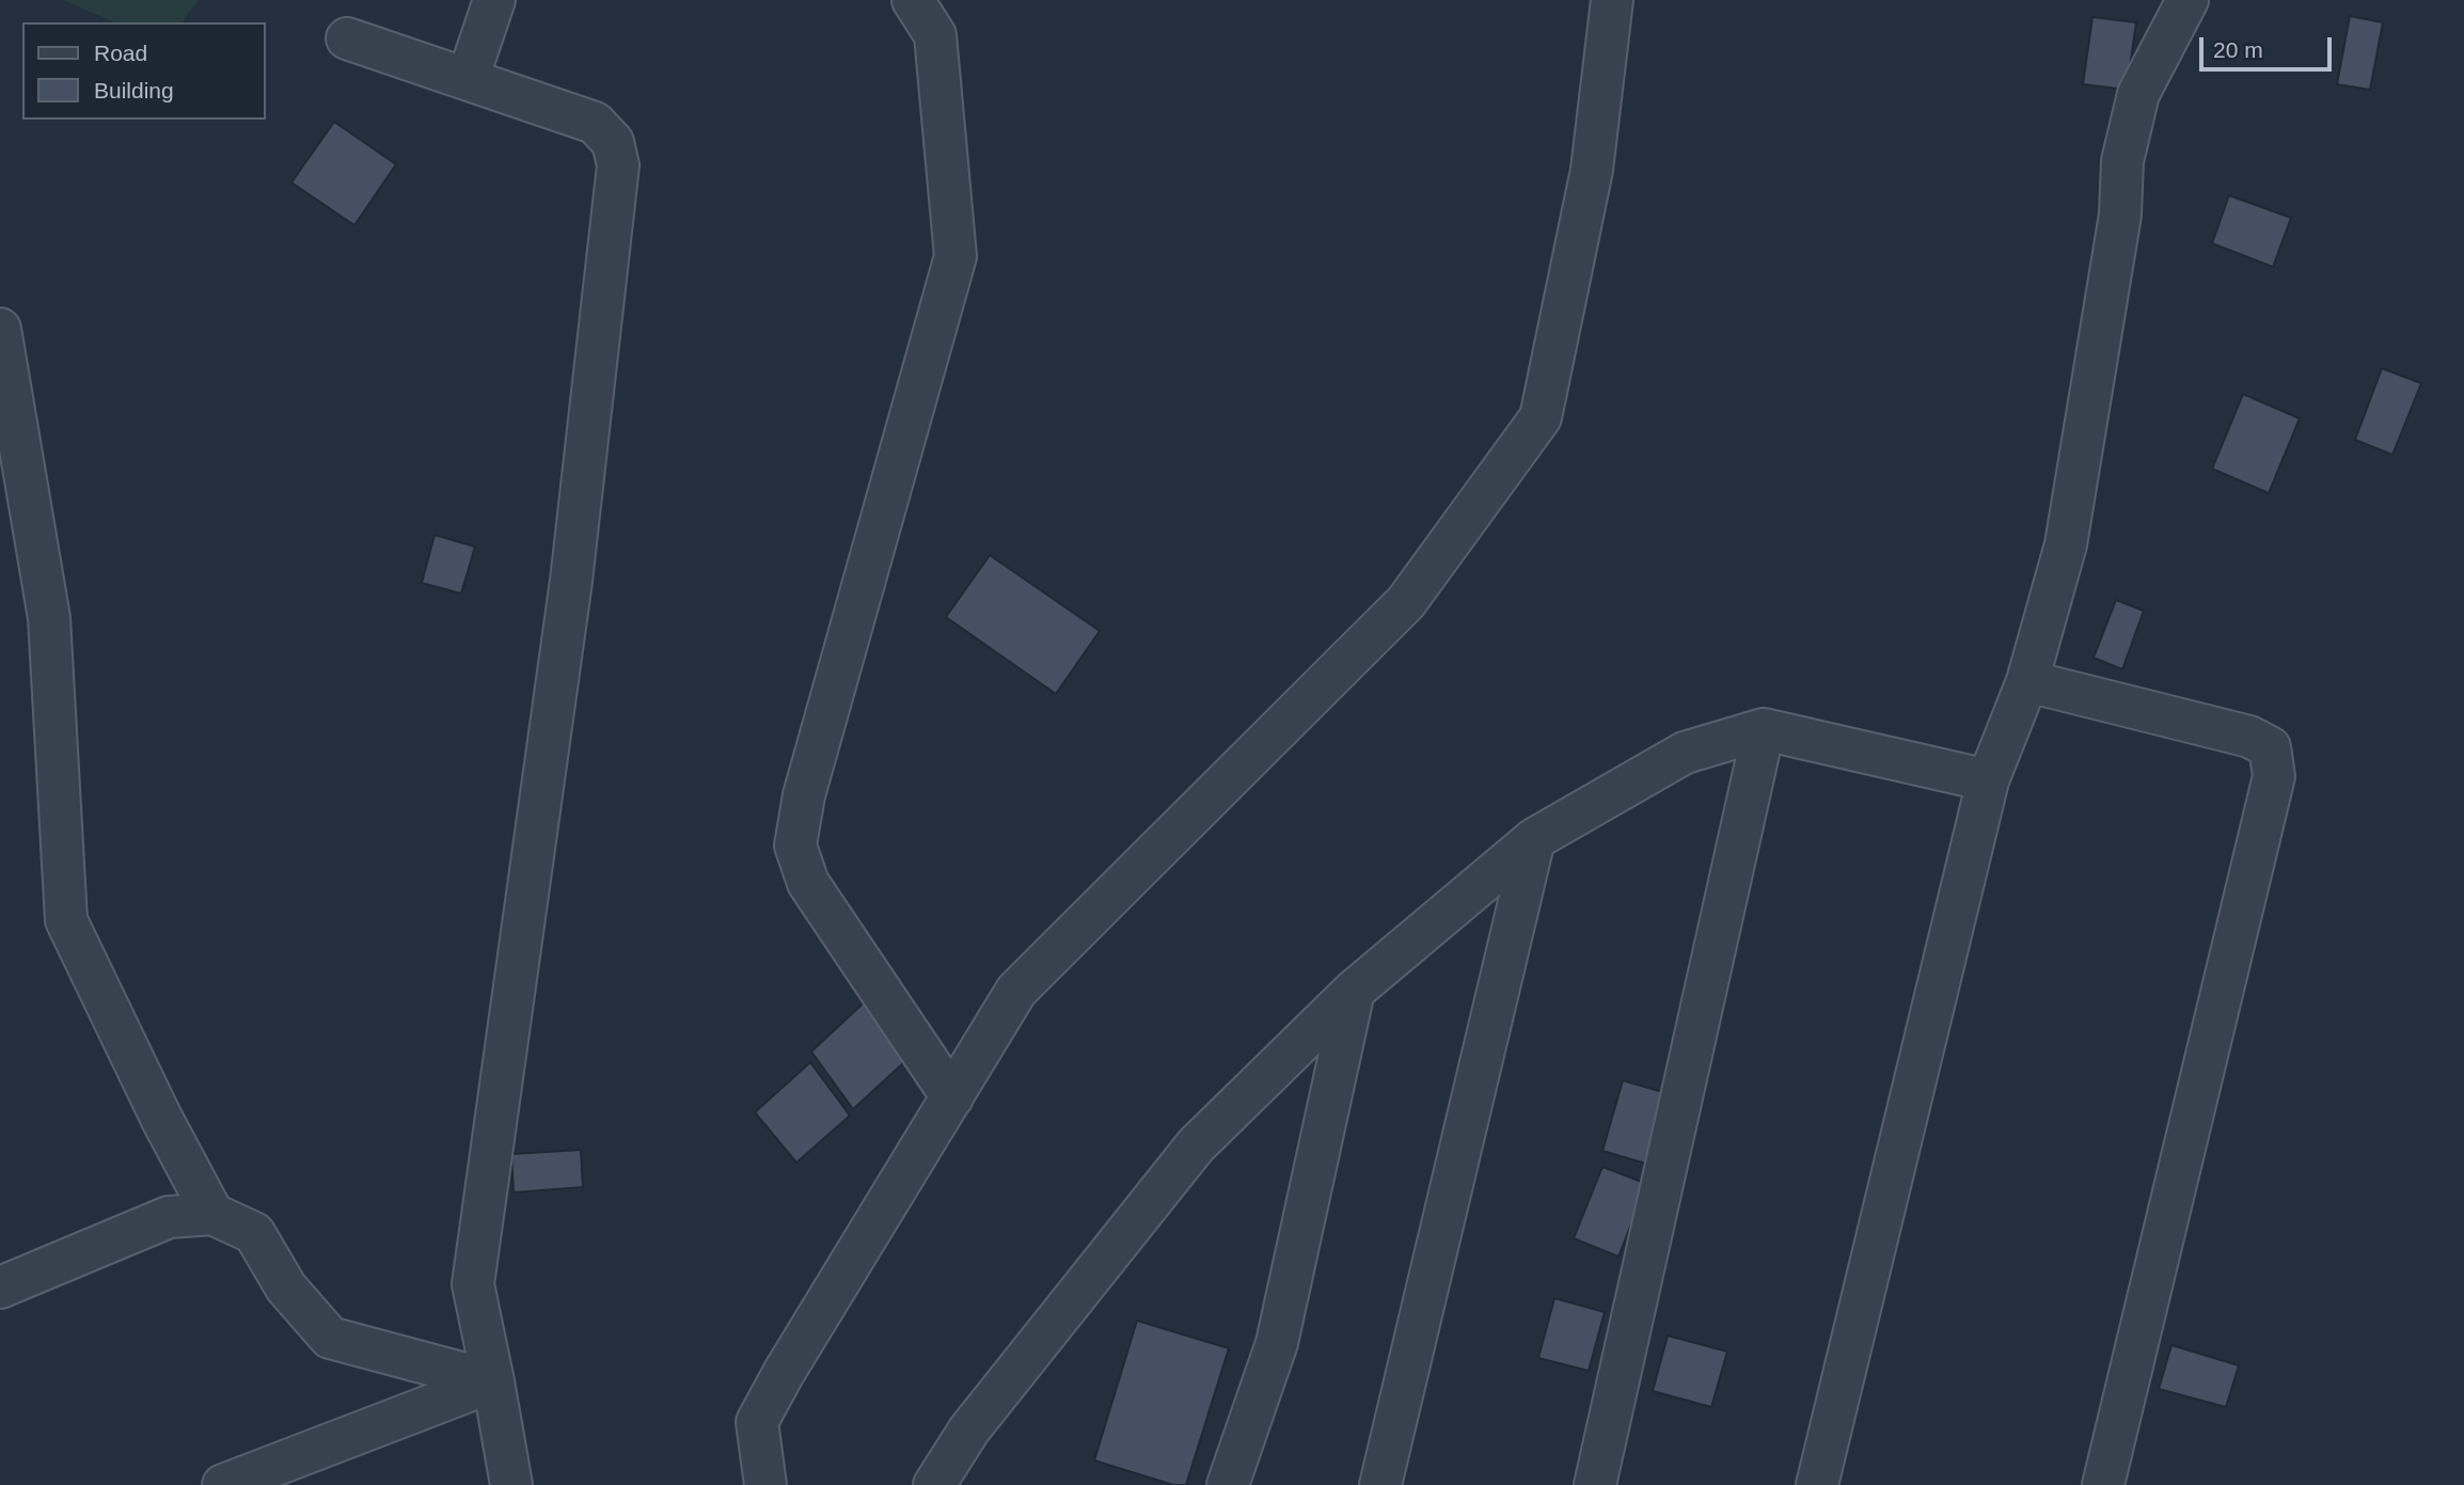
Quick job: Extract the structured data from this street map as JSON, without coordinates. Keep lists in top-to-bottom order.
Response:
{
  "legend": ["Road", "Building"],
  "scale_bar": "20 m"
}
